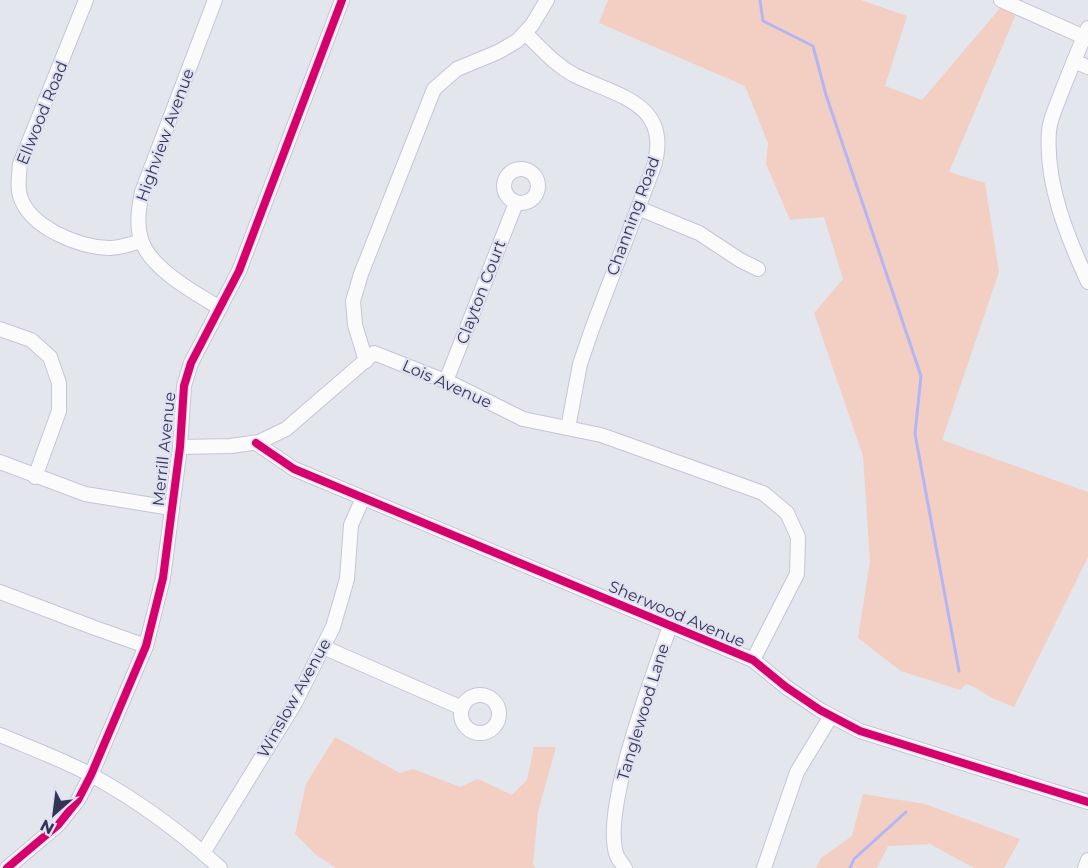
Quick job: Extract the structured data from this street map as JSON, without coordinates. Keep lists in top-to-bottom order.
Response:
{
  "streets": {
    "street": [
      "Ellwood Road",
      "Highview Avenue",
      "Channing Road",
      "Clayton Court",
      "Lois Avenue",
      "Merrill Avenue",
      "Sherwood Avenue",
      "Winslow Avenue",
      "Tanglewood Lane"
    ]
  },
  "crossings": [
    ["Ellwood Road", "Highview Avenue"],
    ["Channing Road", "Lois Avenue"],
    ["Clayton Court", "Lois Avenue"],
    ["Lois Avenue", "Sherwood Avenue"],
    ["Sherwood Avenue", "Winslow Avenue"],
    ["Sherwood Avenue", "Tanglewood Lane"]
  ],
  "north": "bottom left"
}
